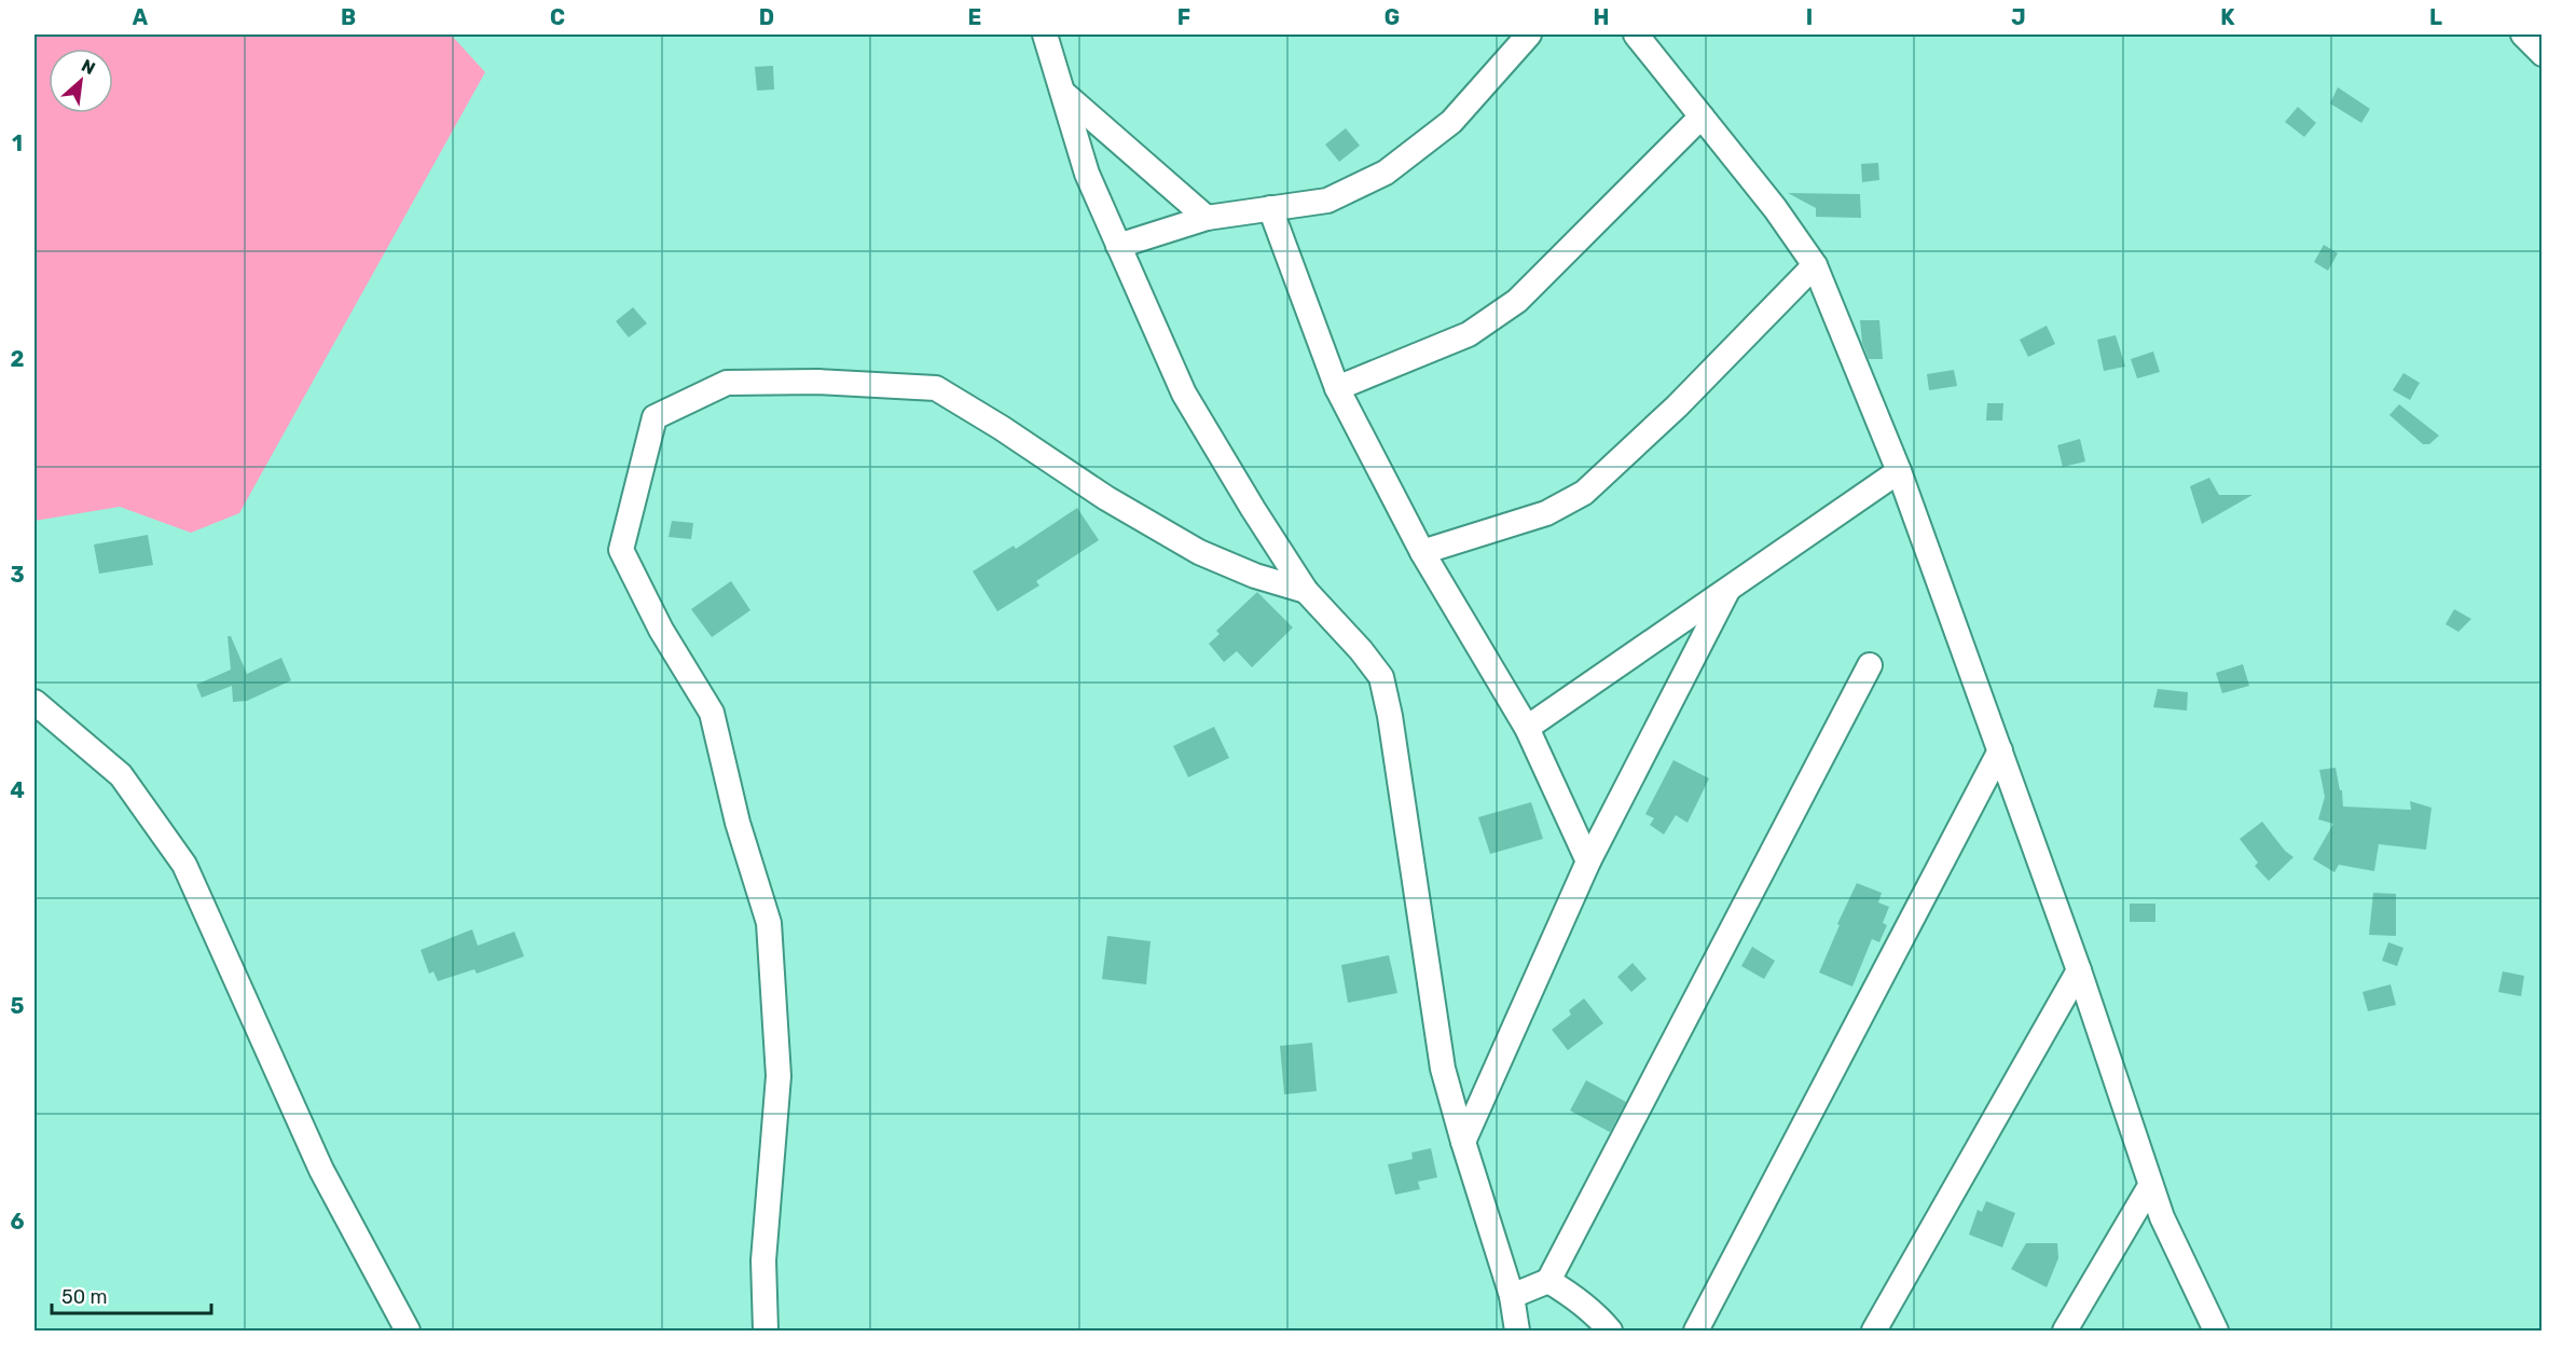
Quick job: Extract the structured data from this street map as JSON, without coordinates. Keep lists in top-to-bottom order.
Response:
{
  "scale_bar": "50 m",
  "north": "top right",
  "grid": {
    "columns": [
      "A",
      "B",
      "C",
      "D",
      "E",
      "F",
      "G",
      "H",
      "I",
      "J",
      "K",
      "L"
    ],
    "rows": [
      "1",
      "2",
      "3",
      "4",
      "5",
      "6"
    ]
  }
}
